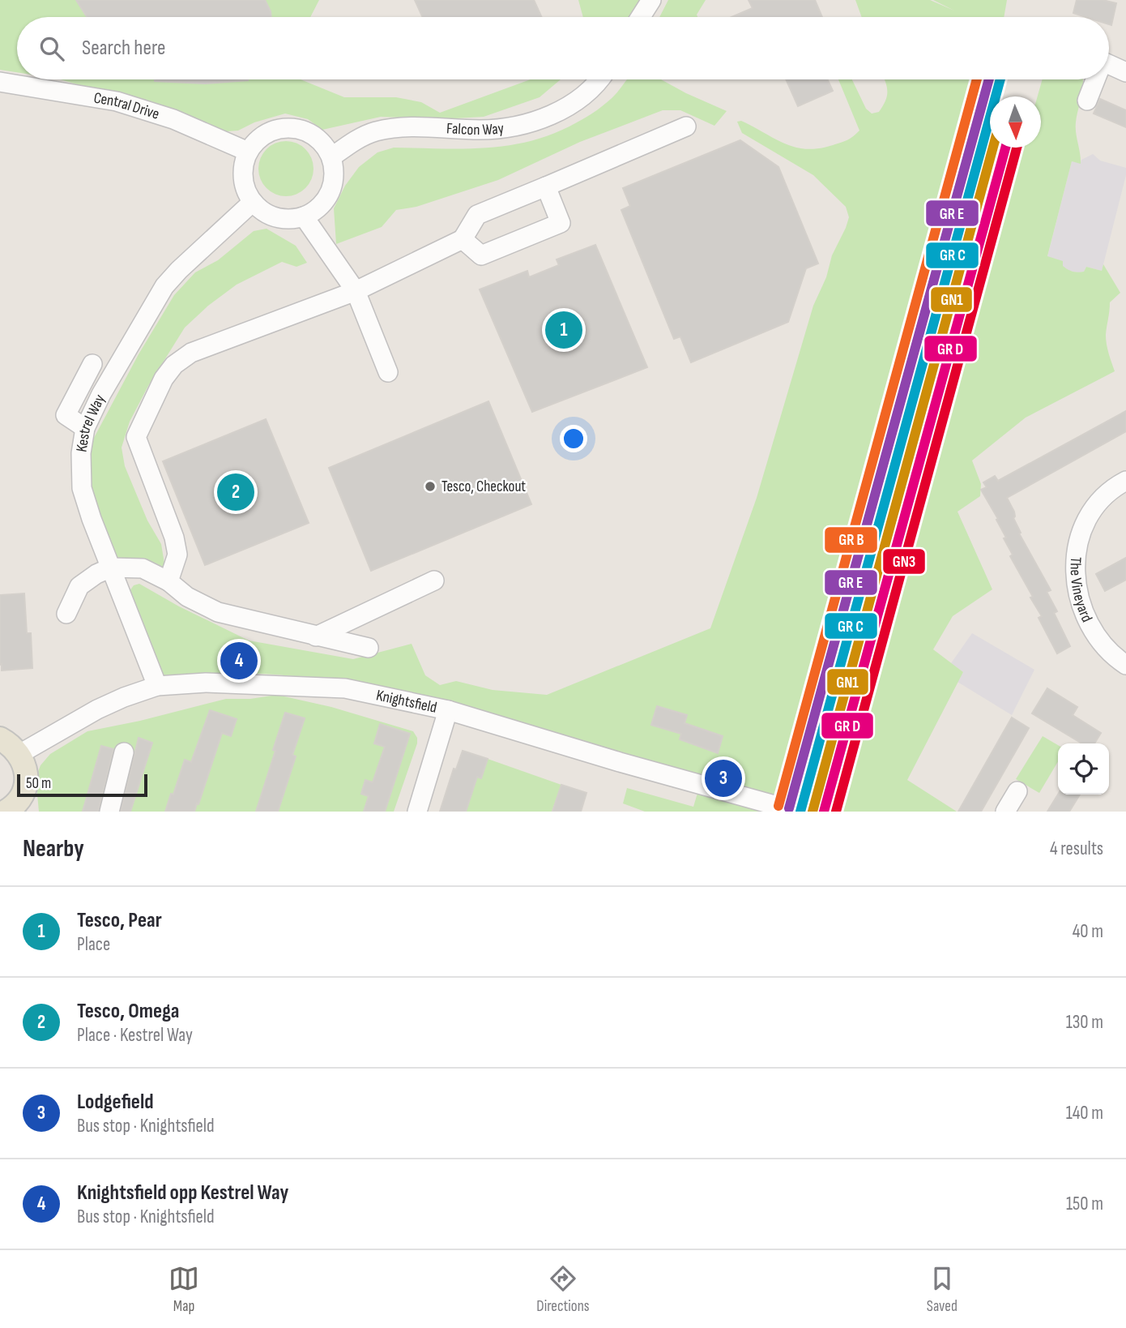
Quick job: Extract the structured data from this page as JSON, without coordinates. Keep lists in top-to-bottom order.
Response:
{
  "streets": {
    "street": [
      "Central Drive",
      "Falcon Way",
      "Kestrel Way",
      "The Vineyard",
      "Knightsfield"
    ]
  },
  "crossings": [
    ["Central Drive", "Falcon Way"],
    ["Central Drive", "Kestrel Way"],
    ["Falcon Way", "Kestrel Way"],
    ["Kestrel Way", "Knightsfield"]
  ],
  "places": ["Tesco, Checkout"],
  "lines": ["transit line GN1", "transit line GN3"],
  "scale_bar": "50 m",
  "north": "bottom",
  "page": {
    "search": "Search here",
    "pins": [
      "1",
      "2",
      "4",
      "3"
    ],
    "scale": "50 m",
    "heading": ["Nearby", "4 results"],
    "list": [
      {
        "mark": "1",
        "name": "Tesco, Pear",
        "note": "Place",
        "value": "40 m"
      },
      {
        "mark": "2",
        "name": "Tesco, Omega",
        "note": "Place · Kestrel Way",
        "value": "130 m"
      },
      {
        "mark": "3",
        "name": "Lodgefield",
        "note": "Bus stop · Knightsfield",
        "value": "140 m"
      },
      {
        "mark": "4",
        "name": "Knightsfield opp Kestrel Way",
        "note": "Bus stop · Knightsfield",
        "value": "150 m"
      }
    ],
    "nav": ["Map", "Directions", "Saved"]
  }
}
